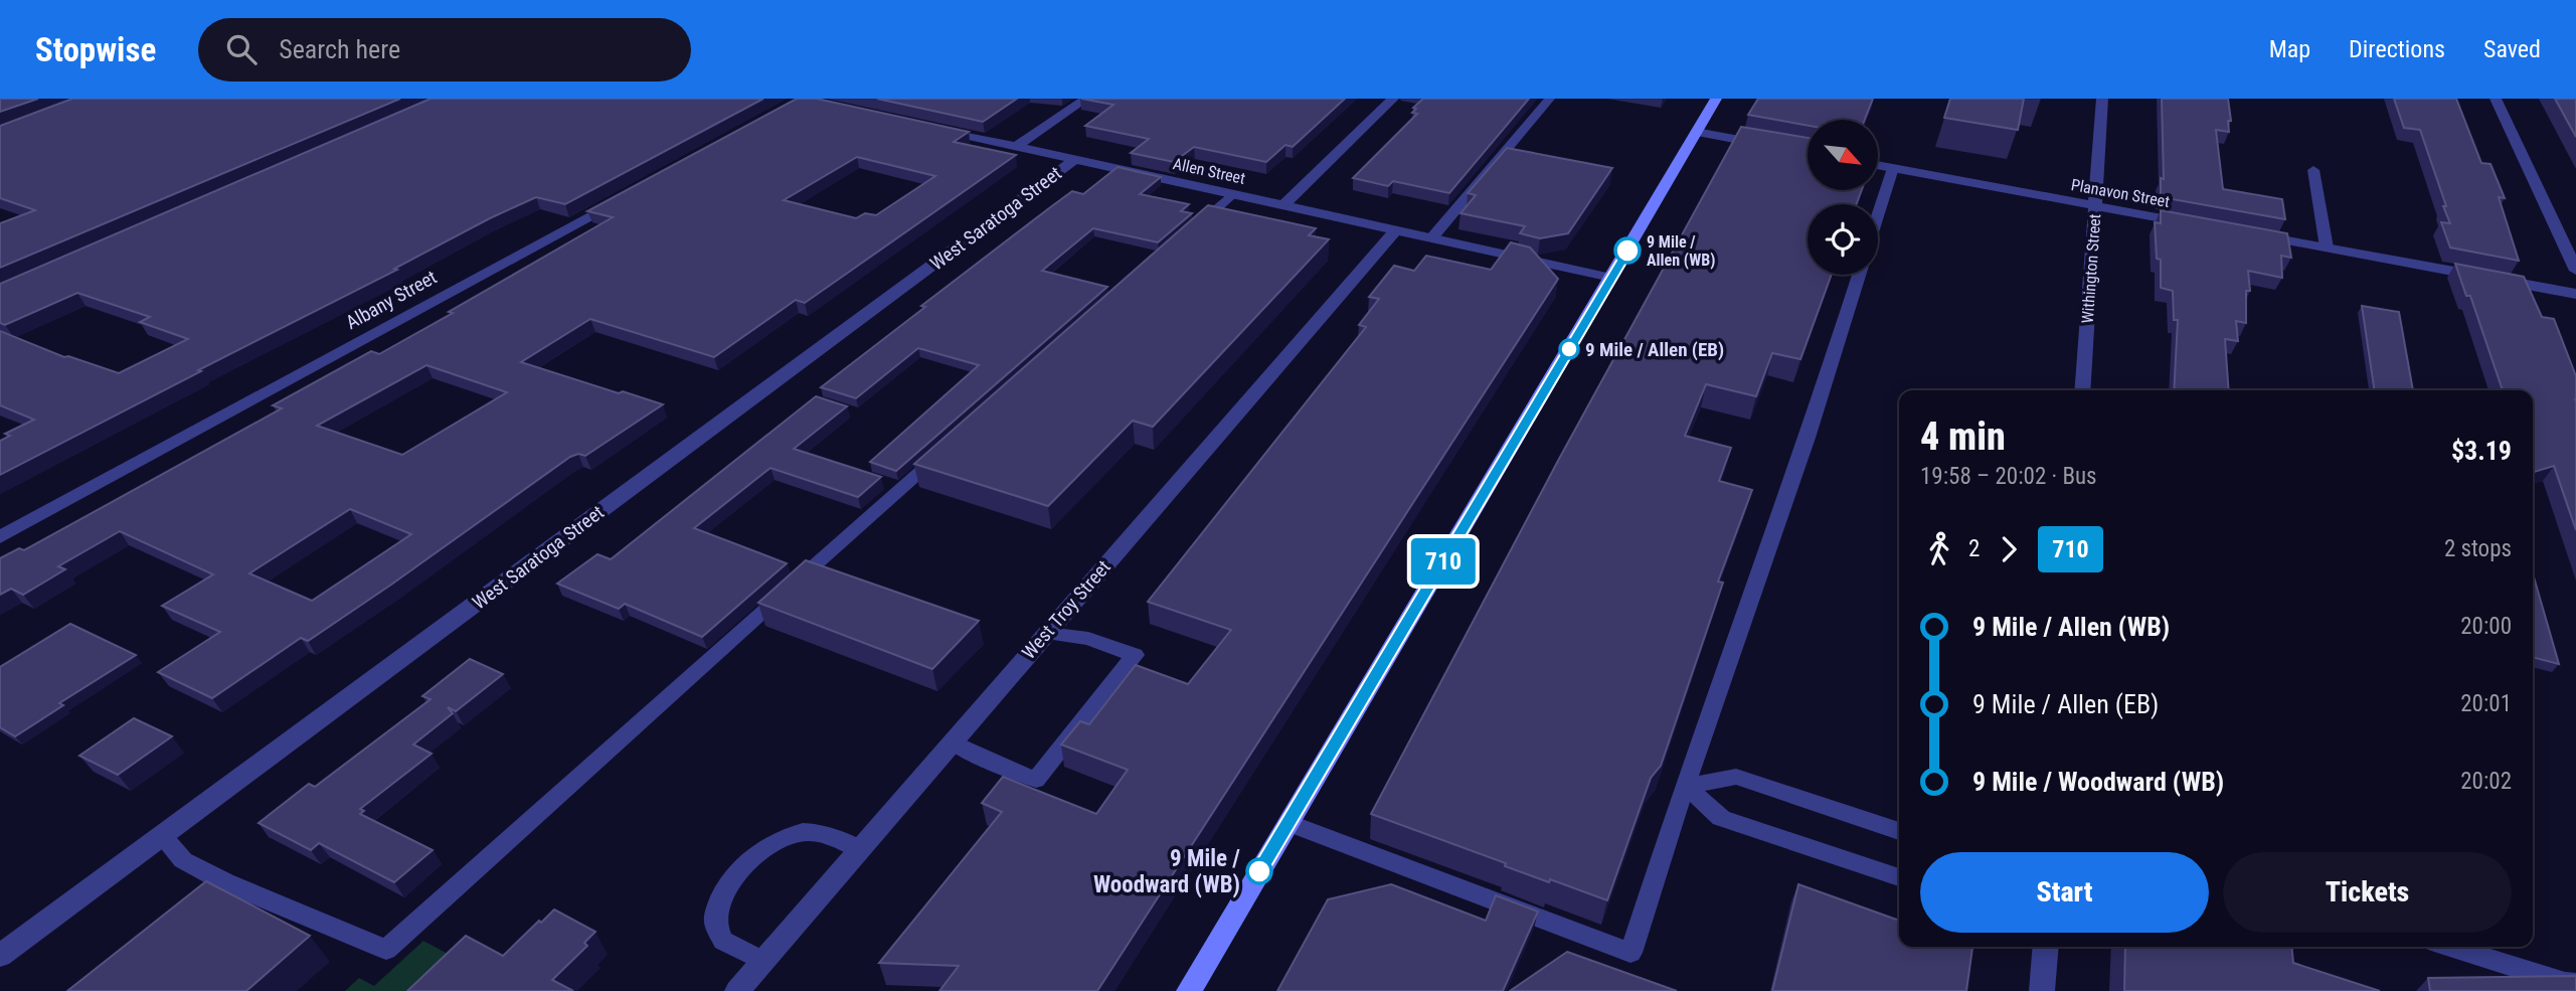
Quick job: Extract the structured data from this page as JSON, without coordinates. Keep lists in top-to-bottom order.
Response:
{
  "streets": {
    "street": [
      "Allen Street",
      "Planavon Street",
      "West Saratoga Street",
      "Withington Street",
      "Albany Street",
      "West Troy Street"
    ]
  },
  "crossings": [
    ["Allen Street", "West Saratoga Street"],
    ["Allen Street", "West Troy Street"],
    ["Planavon Street", "Withington Street"]
  ],
  "places": ["9 Mile / Allen (WB)", "9 Mile / Allen (EB)", "9 Mile / Woodward (WB)"],
  "lines": ["bus line 710"],
  "north": "bottom right",
  "page": {
    "header": "Stopwise",
    "search": "Search here",
    "nav": ["Map", "Directions", "Saved"],
    "on_map": "710",
    "heading": ["4 min", "19:58 – 20:02 · Bus", "$3.19"],
    "legs": ["2", "710", "2 stops"],
    "list": [
      {
        "name": "9 Mile / Allen (WB)",
        "value": "20:00"
      },
      {
        "name": "9 Mile / Allen (EB)",
        "value": "20:01"
      },
      {
        "name": "9 Mile / Woodward (WB)",
        "value": "20:02"
      }
    ],
    "buttons": ["Start", "Tickets"]
  }
}
